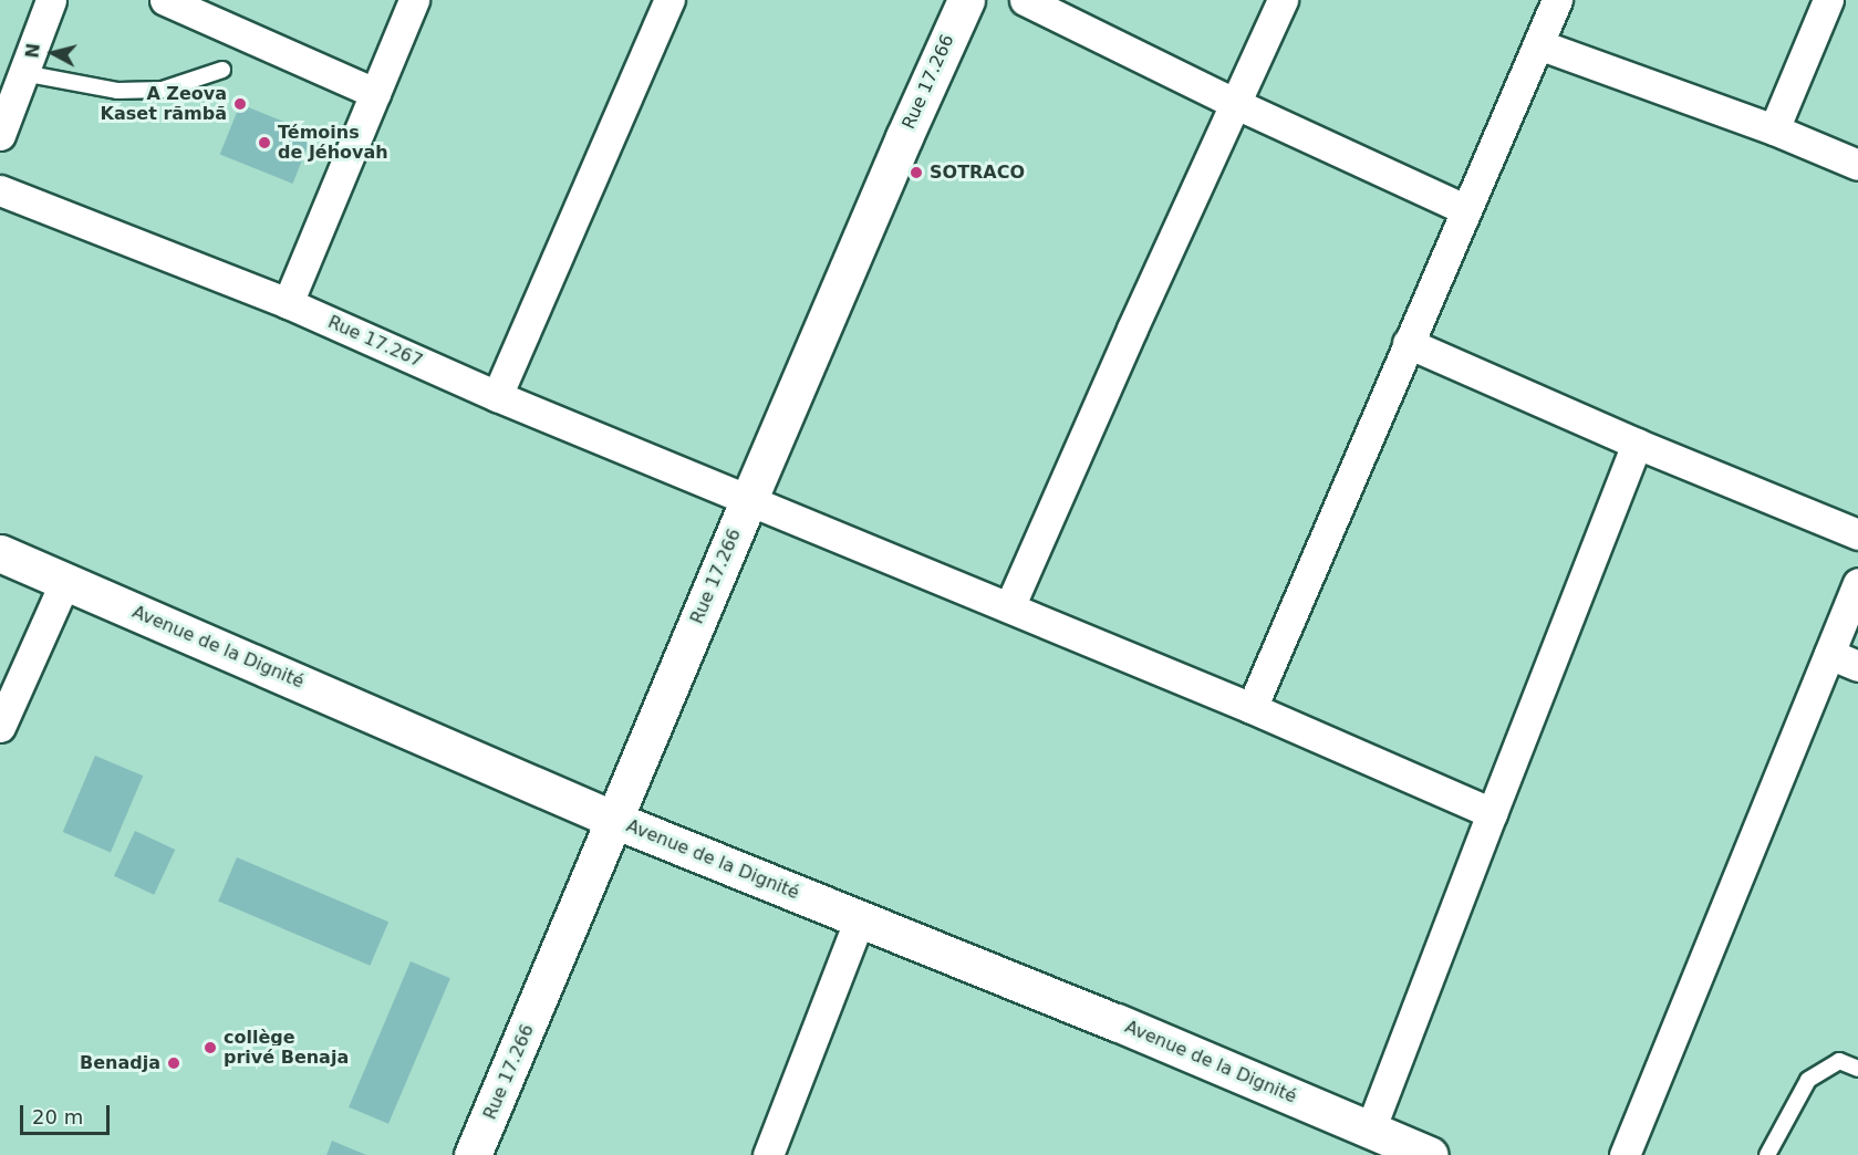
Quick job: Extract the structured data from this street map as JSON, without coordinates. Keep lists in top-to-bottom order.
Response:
{
  "streets": {
    "street": ["Rue 17.266", "Rue 17.267", "Avenue de la Dignité"]
  },
  "crossings": [
    ["Rue 17.266", "Rue 17.267"],
    ["Rue 17.266", "Avenue de la Dignité"]
  ],
  "places": [
    "A Zeova Kaset rãmbã",
    "Témoins de Jéhovah",
    "SOTRACO",
    "collège privé Benaja",
    "Benadja"
  ],
  "scale_bar": "20 m",
  "north": "left"
}
